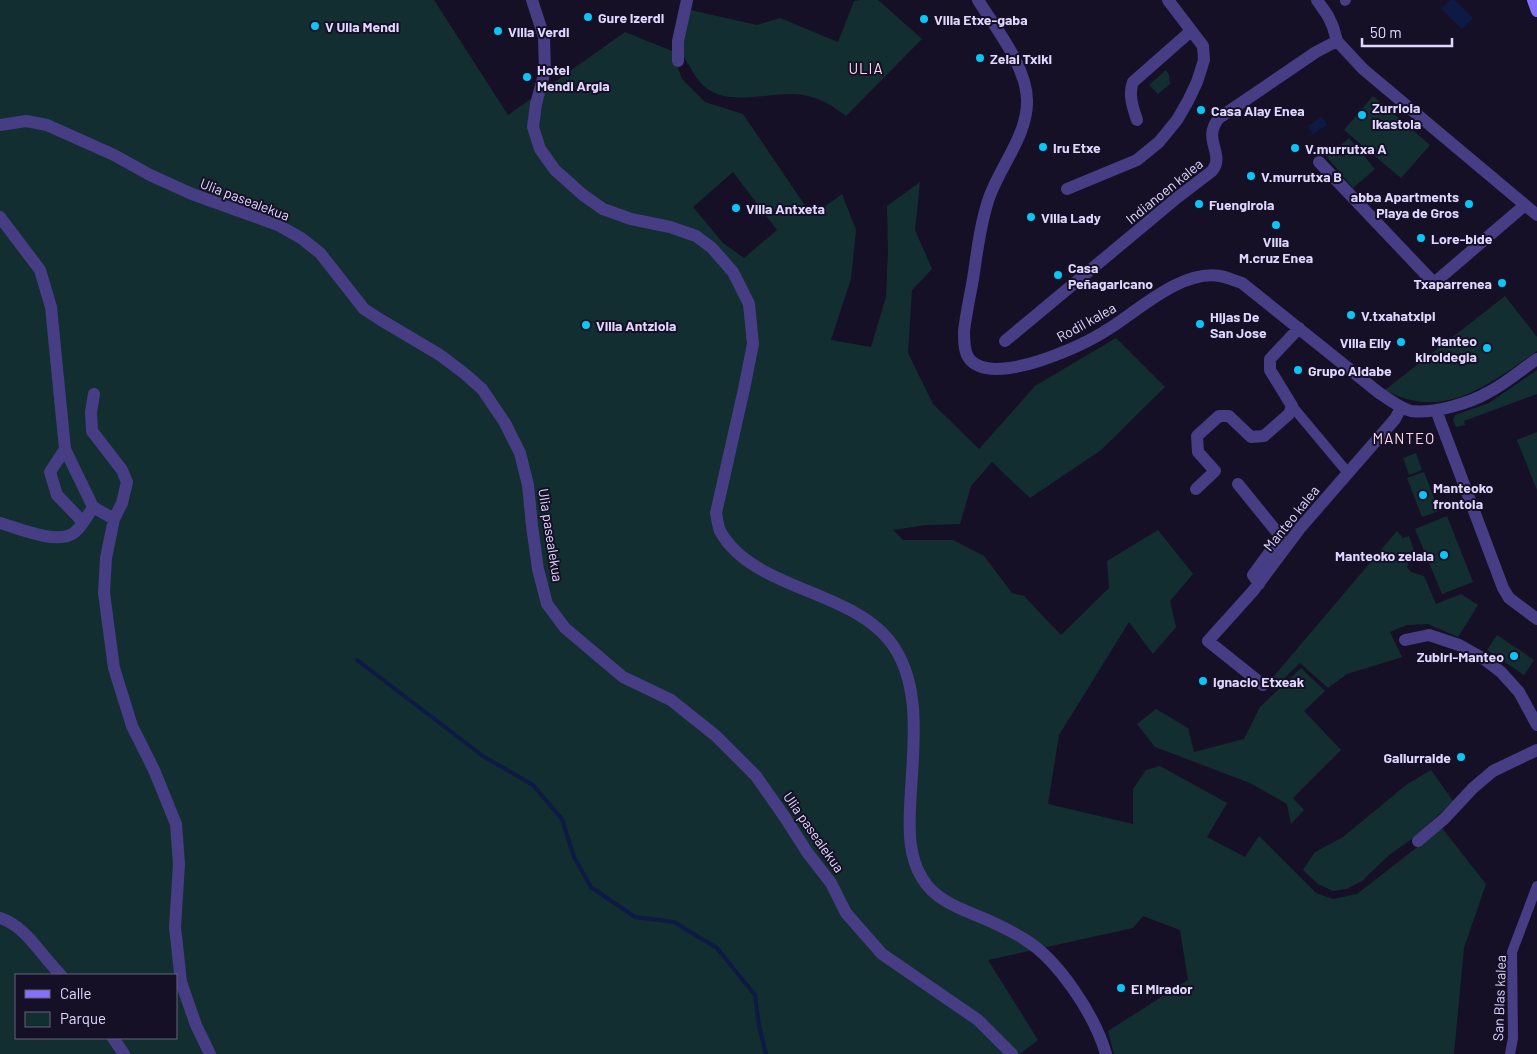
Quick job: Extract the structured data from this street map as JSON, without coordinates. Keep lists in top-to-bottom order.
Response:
{
  "streets": {
    "street": [
      "Indianoen kalea",
      "Ulia pasealekua",
      "Rodil kalea",
      "Manteo kalea",
      "San Blas kalea"
    ]
  },
  "crossings": [
    ["Rodil kalea", "Manteo kalea"]
  ],
  "districts": ["ULIA", "MANTEO"],
  "places": [
    "Gure Izerdi",
    "Villa Etxe-gaba",
    "V Ulia Mendi",
    "Villa Verdi",
    "Zelai Txiki",
    "Hotel Mendi Argia",
    "Casa Alay Enea",
    "Zurriola Ikastola",
    "Iru Etxe",
    "V.murrutxa A",
    "V.murrutxa B",
    "Fuengirola",
    "abba Apartments Playa de Gros",
    "Villa Antxeta",
    "Villa Lady",
    "Villa M.cruz Enea",
    "Lore-bide",
    "Casa Peñagaricano",
    "Txaparrenea",
    "V.txahatxipi",
    "Hijas De San Jose",
    "Villa Antziola",
    "Villa Elly",
    "Manteo kiroldegia",
    "Grupo Aldabe",
    "Manteoko frontoia",
    "Manteoko zelaia",
    "Zubiri-Manteo",
    "Ignacio Etxeak",
    "Gallurralde",
    "El Mirador"
  ],
  "legend": ["Calle", "Parque"],
  "scale_bar": "50 m"
}
